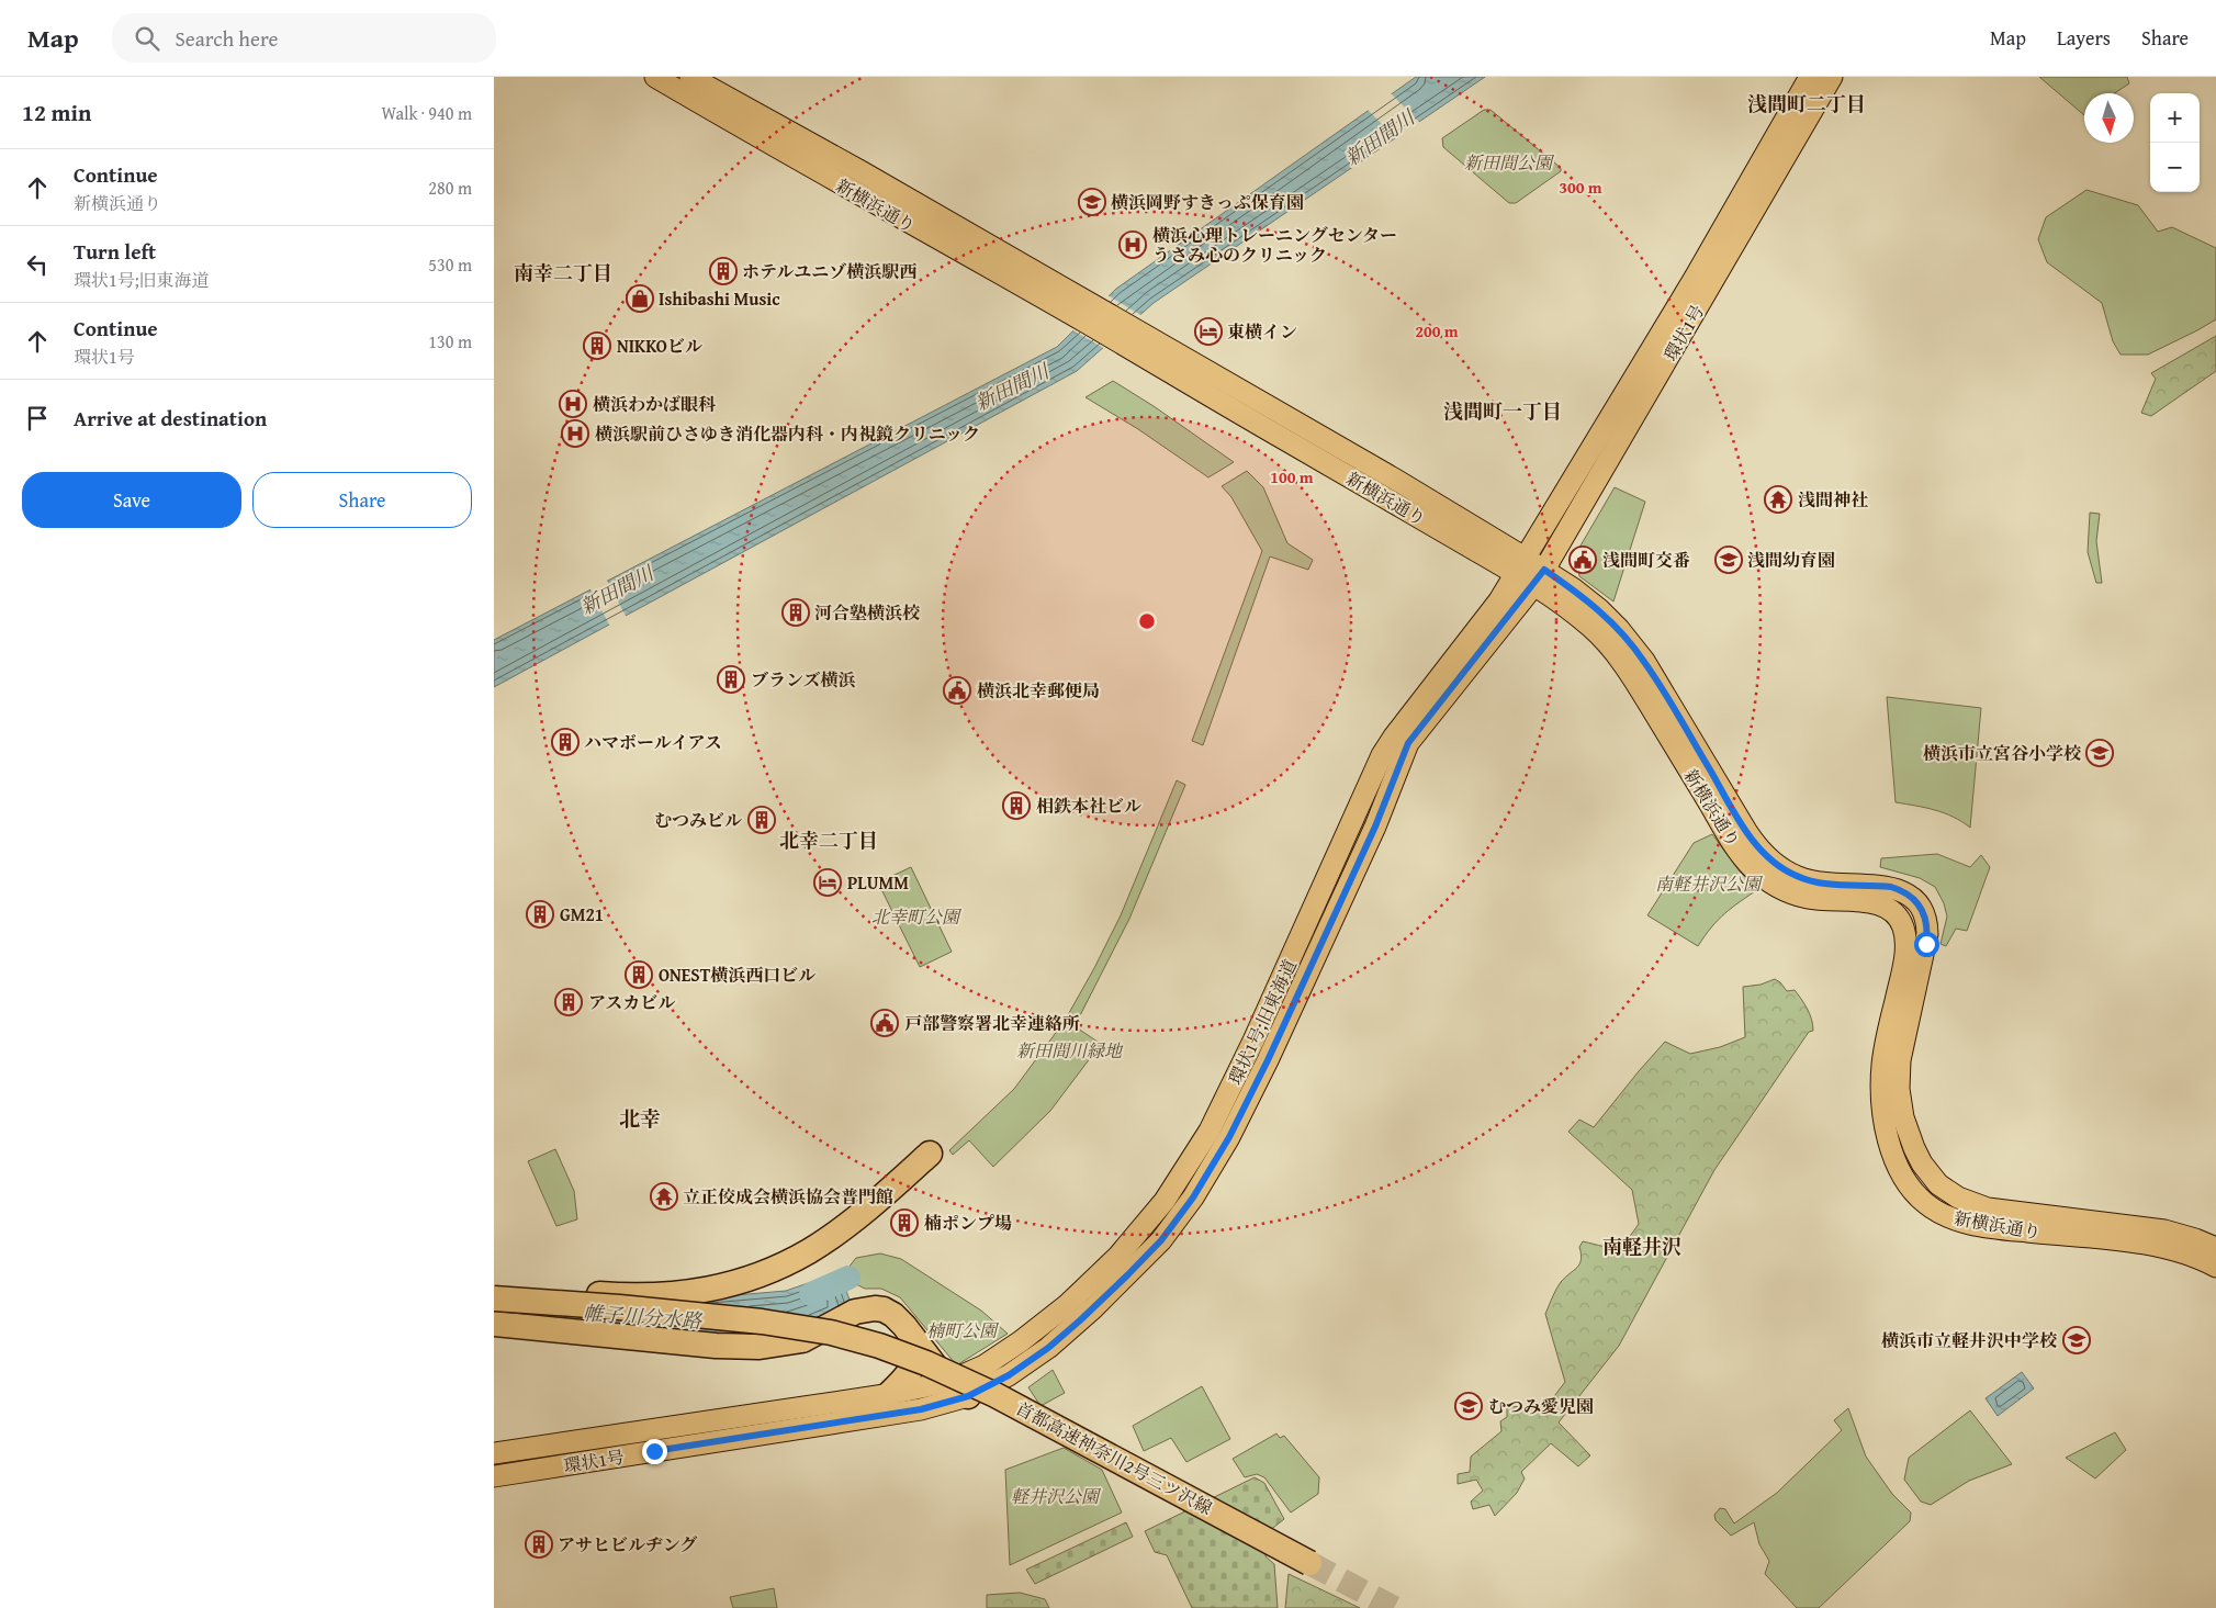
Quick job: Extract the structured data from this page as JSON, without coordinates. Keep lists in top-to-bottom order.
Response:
{
  "streets": {
    "highway": ["首都高速神奈川2号三ツ沢線"],
    "main road": ["新横浜通り", "環状1号", "環状1号;旧東海道"]
  },
  "crossings": [
    ["新横浜通り", "環状1号"],
    ["新横浜通り", "環状1号;旧東海道"],
    ["環状1号", "環状1号;旧東海道"]
  ],
  "districts": [
    "浅間町二丁目",
    "南幸二丁目",
    "浅間町一丁目",
    "北幸二丁目",
    "北幸",
    "南軽井沢"
  ],
  "water": ["新田間川", "帷子川分水路"],
  "parks": [
    "新田間公園",
    "南軽井沢公園",
    "北幸町公園",
    "新田間川緑地",
    "楠町公園",
    "軽井沢公園"
  ],
  "places": {
    "school or university": [
      "横浜岡野すきっぷ保育園",
      "浅間幼育園",
      "横浜市立宮谷小学校",
      "横浜市立軽井沢中学校",
      "むつみ愛児園"
    ],
    "hospital": ["横浜心理トレーニングセンター うさみ心のクリニック", "横浜わかば眼科", "横浜駅前ひさゆき消化器内科・内視鏡クリニック"],
    "building": [
      "ホテルユニゾ横浜駅西",
      "NIKKOビル",
      "河合塾横浜校",
      "ブランズ横浜",
      "ハマボールイアス",
      "相鉄本社ビル",
      "むつみビル",
      "GM21",
      "ONEST横浜西口ビル",
      "アスカビル",
      "楠ポンプ場",
      "アサヒビルヂング"
    ],
    "shop": ["Ishibashi Music"],
    "hotel": ["東横イン", "PLUMM"],
    "temple": ["浅間神社", "立正佼成会横浜協会普門館"],
    "public building": ["浅間町交番", "横浜北幸郵便局", "戸部警察署北幸連絡所"]
  },
  "north": "bottom",
  "page": {
    "header": "Map",
    "search": "Search here",
    "nav": ["Map", "Layers", "Share"],
    "heading": ["12 min", "Walk · 940 m"],
    "map_buttons": ["+", "−"],
    "list": [
      ["Continue", "新横浜通り", "280 m"],
      ["Turn left", "環状1号;旧東海道", "530 m"],
      ["Continue", "環状1号", "130 m"],
      "Arrive at destination"
    ],
    "buttons": ["Save", "Share"]
  },
  "rings": ["300 m", "200 m", "100 m"]
}
